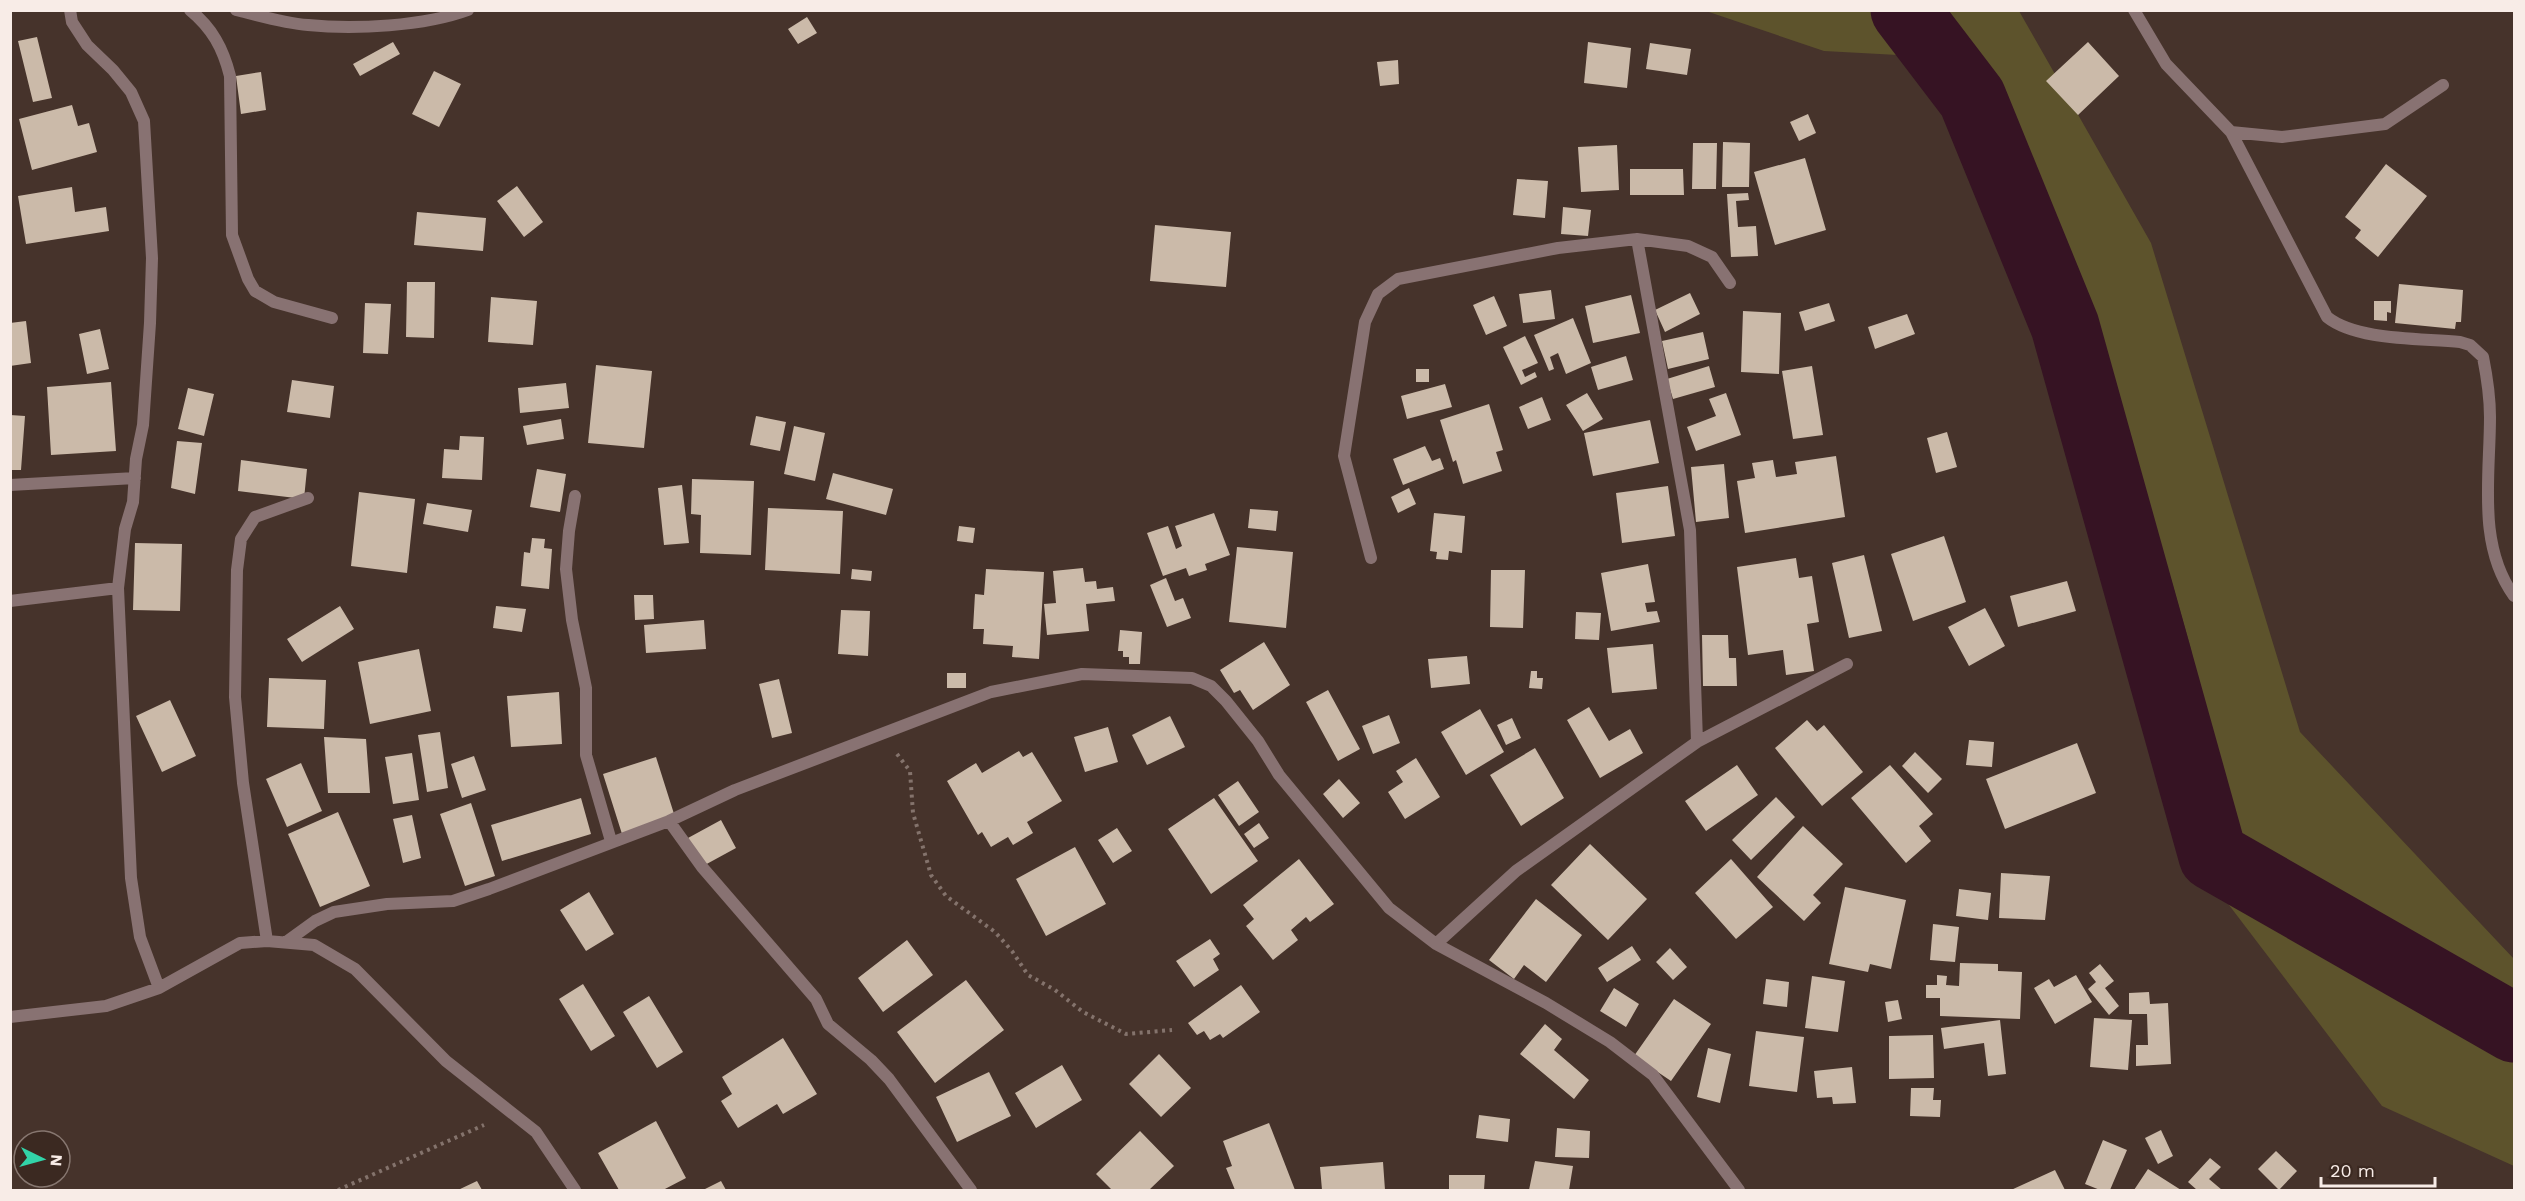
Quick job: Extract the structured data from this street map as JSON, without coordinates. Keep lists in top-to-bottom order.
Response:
{
  "scale_bar": "20 m",
  "north": "right"
}
